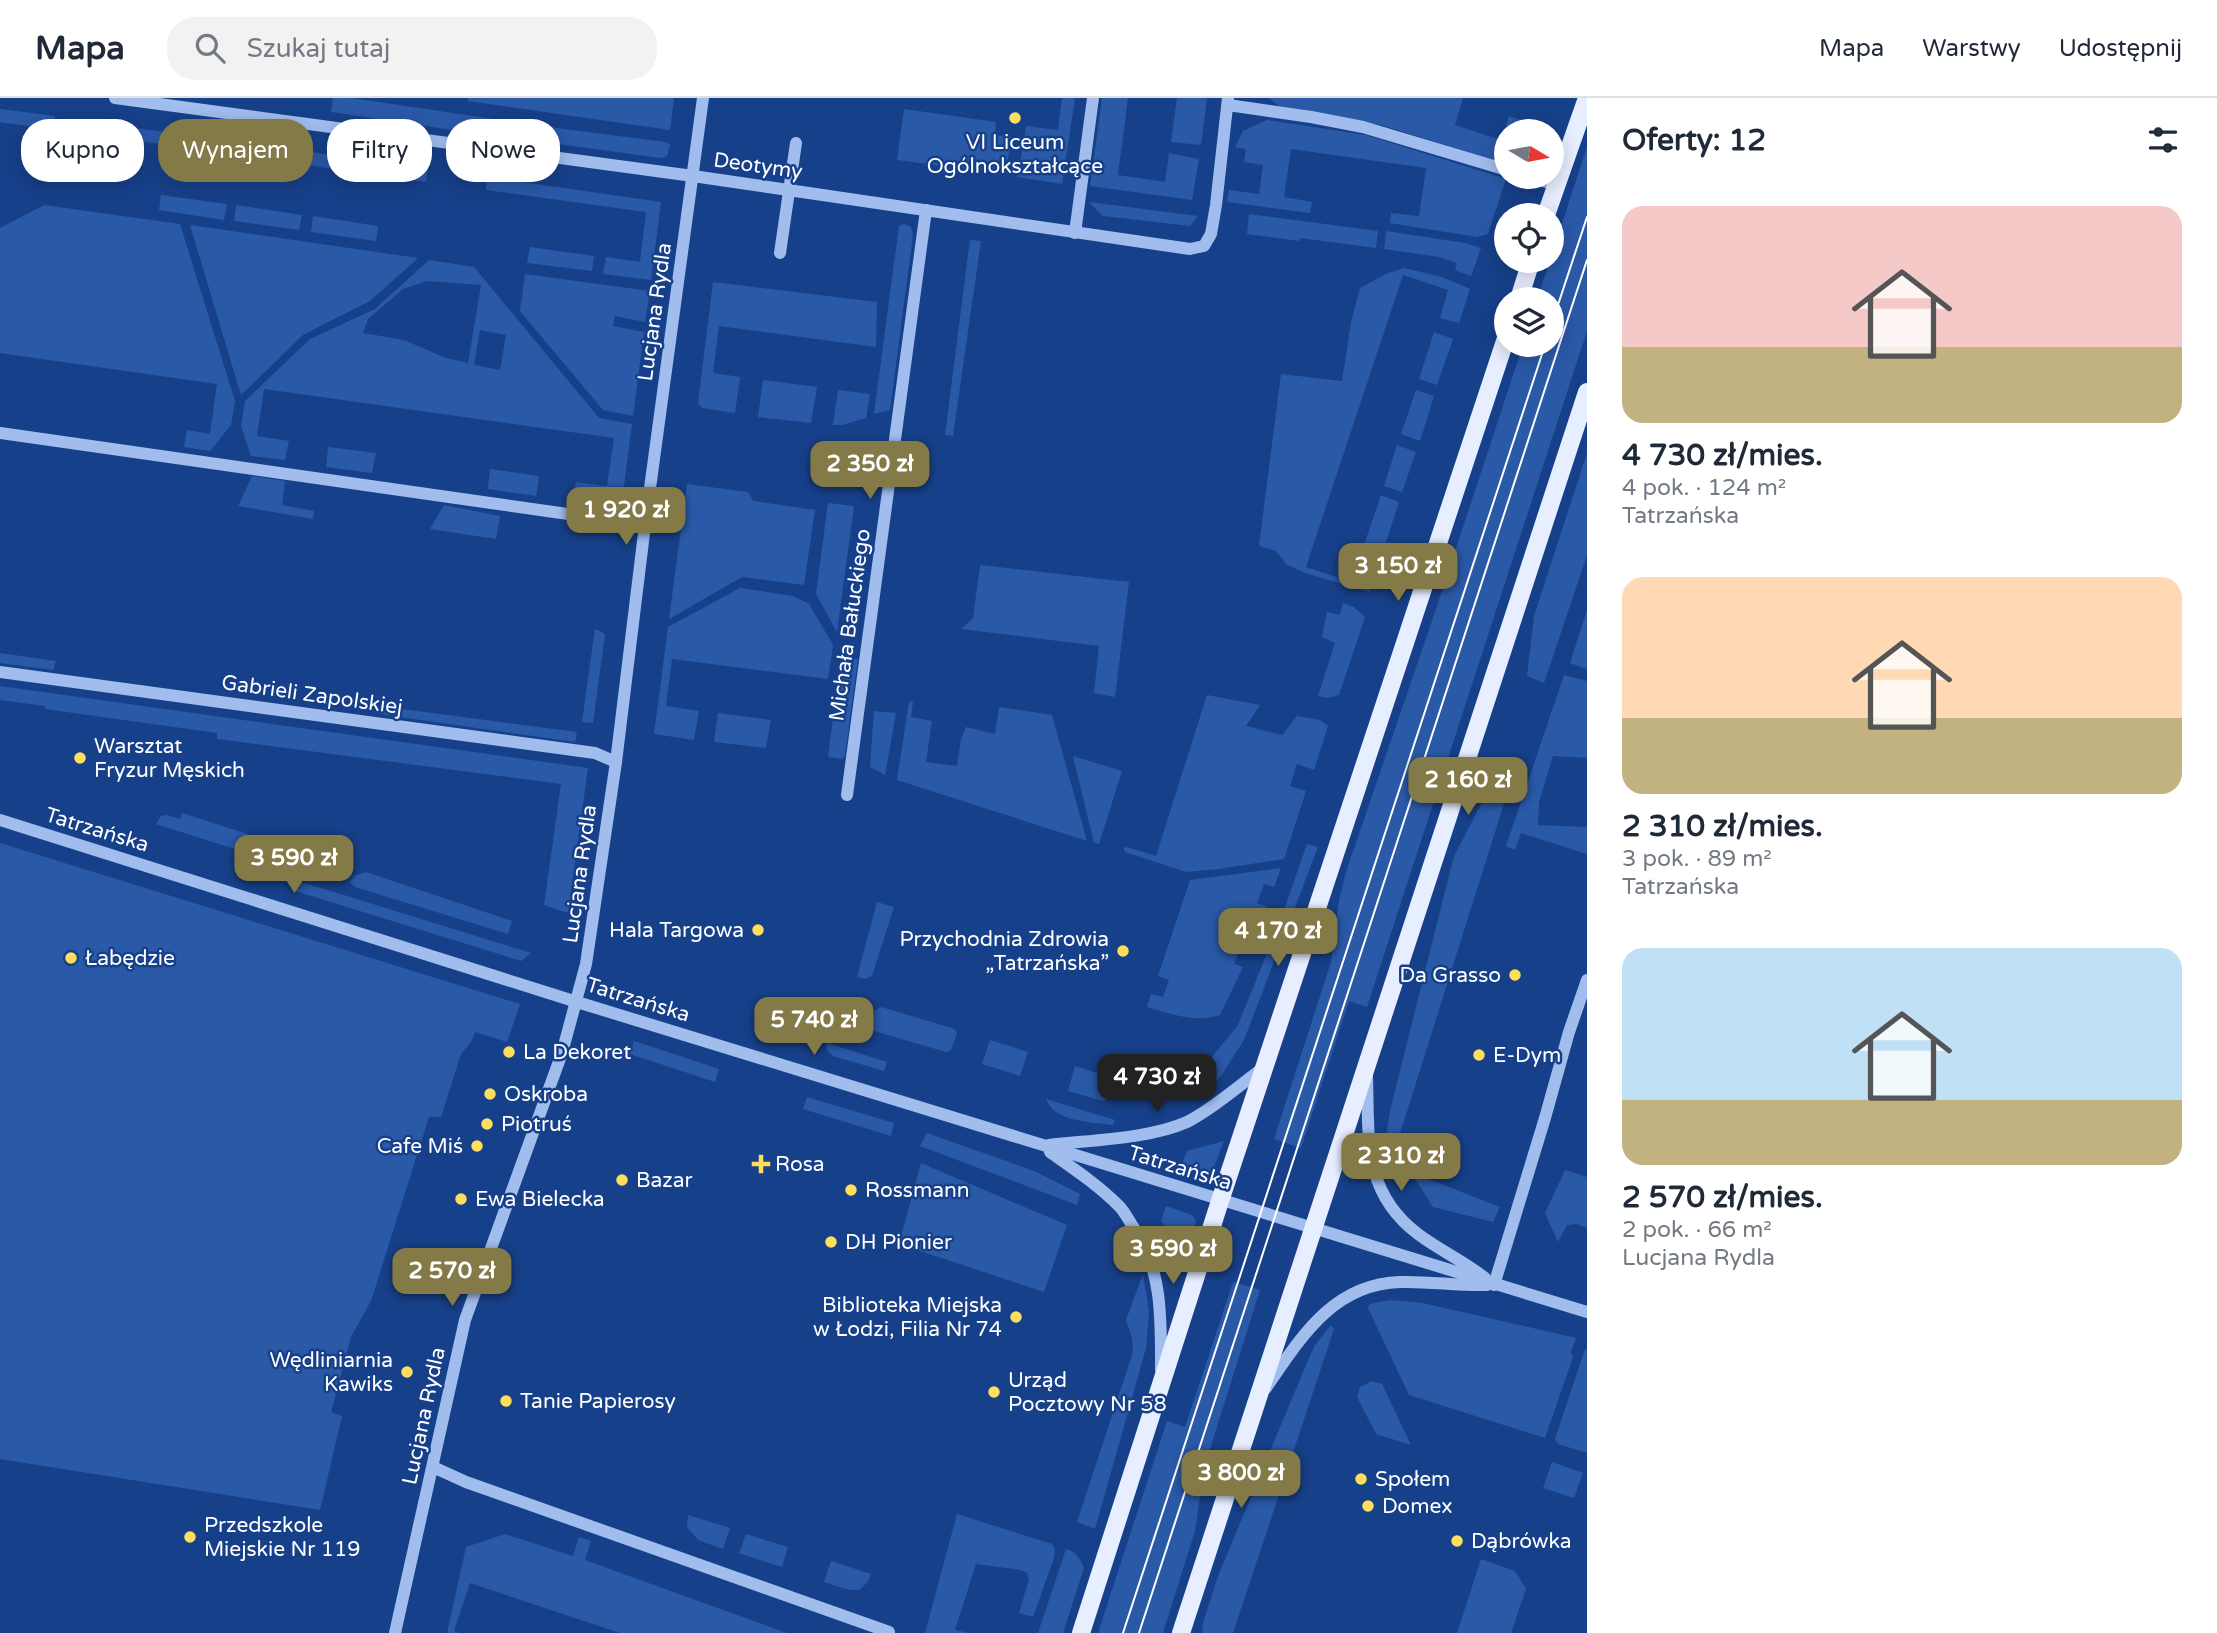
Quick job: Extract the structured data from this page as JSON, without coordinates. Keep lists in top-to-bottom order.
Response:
{
  "streets": {
    "street": [
      "Deotymy",
      "Lucjana Rydla",
      "Michała Bałuckiego",
      "Gabrieli Zapolskiej",
      "Tatrzańska"
    ]
  },
  "crossings": [
    ["Deotymy", "Lucjana Rydla"],
    ["Deotymy", "Michała Bałuckiego"],
    ["Lucjana Rydla", "Gabrieli Zapolskiej"],
    ["Lucjana Rydla", "Tatrzańska"]
  ],
  "places": {
    "other": [
      "VI Liceum Ogólnokształcące",
      "Warsztat Fryzur Męskich",
      "Hala Targowa",
      "Przychodnia Zdrowia „Tatrzańska”",
      "Łabędzie",
      "Da Grasso",
      "La Dekoret",
      "E-Dym",
      "Oskroba",
      "Piotruś",
      "Cafe Miś",
      "Bazar",
      "Rossmann",
      "Ewa Bielecka",
      "DH Pionier",
      "Biblioteka Miejska w Łodzi, Filia Nr 74",
      "Wędliniarnia Kawiks",
      "Urząd Pocztowy Nr 58",
      "Tanie Papierosy",
      "Społem",
      "Domex",
      "Przedszkole Miejskie Nr 119",
      "Dąbrówka"
    ],
    "health": ["Rosa"]
  },
  "north": "right",
  "page": {
    "header": "Mapa",
    "search": "Szukaj tutaj",
    "nav": ["Mapa", "Warstwy", "Udostępnij"],
    "heading": "Oferty: 12",
    "chip": [
      "Kupno",
      "Wynajem",
      "Filtry",
      "Nowe"
    ],
    "list": [
      {
        "name": "4 730 zł/mies.",
        "note": "4 pok. · 124 m² · Tatrzańska"
      },
      {
        "name": "2 310 zł/mies.",
        "note": "3 pok. · 89 m² · Tatrzańska"
      },
      {
        "name": "2 570 zł/mies.",
        "note": "2 pok. · 66 m² · Lucjana Rydla"
      }
    ],
    "price": [
      "2 350 zł",
      "1 920 zł",
      "3 150 zł",
      "2 160 zł",
      "3 590 zł",
      "4 170 zł",
      "5 740 zł",
      "4 730 zł",
      "2 310 zł",
      "3 590 zł",
      "2 570 zł",
      "3 800 zł"
    ]
  }
}
